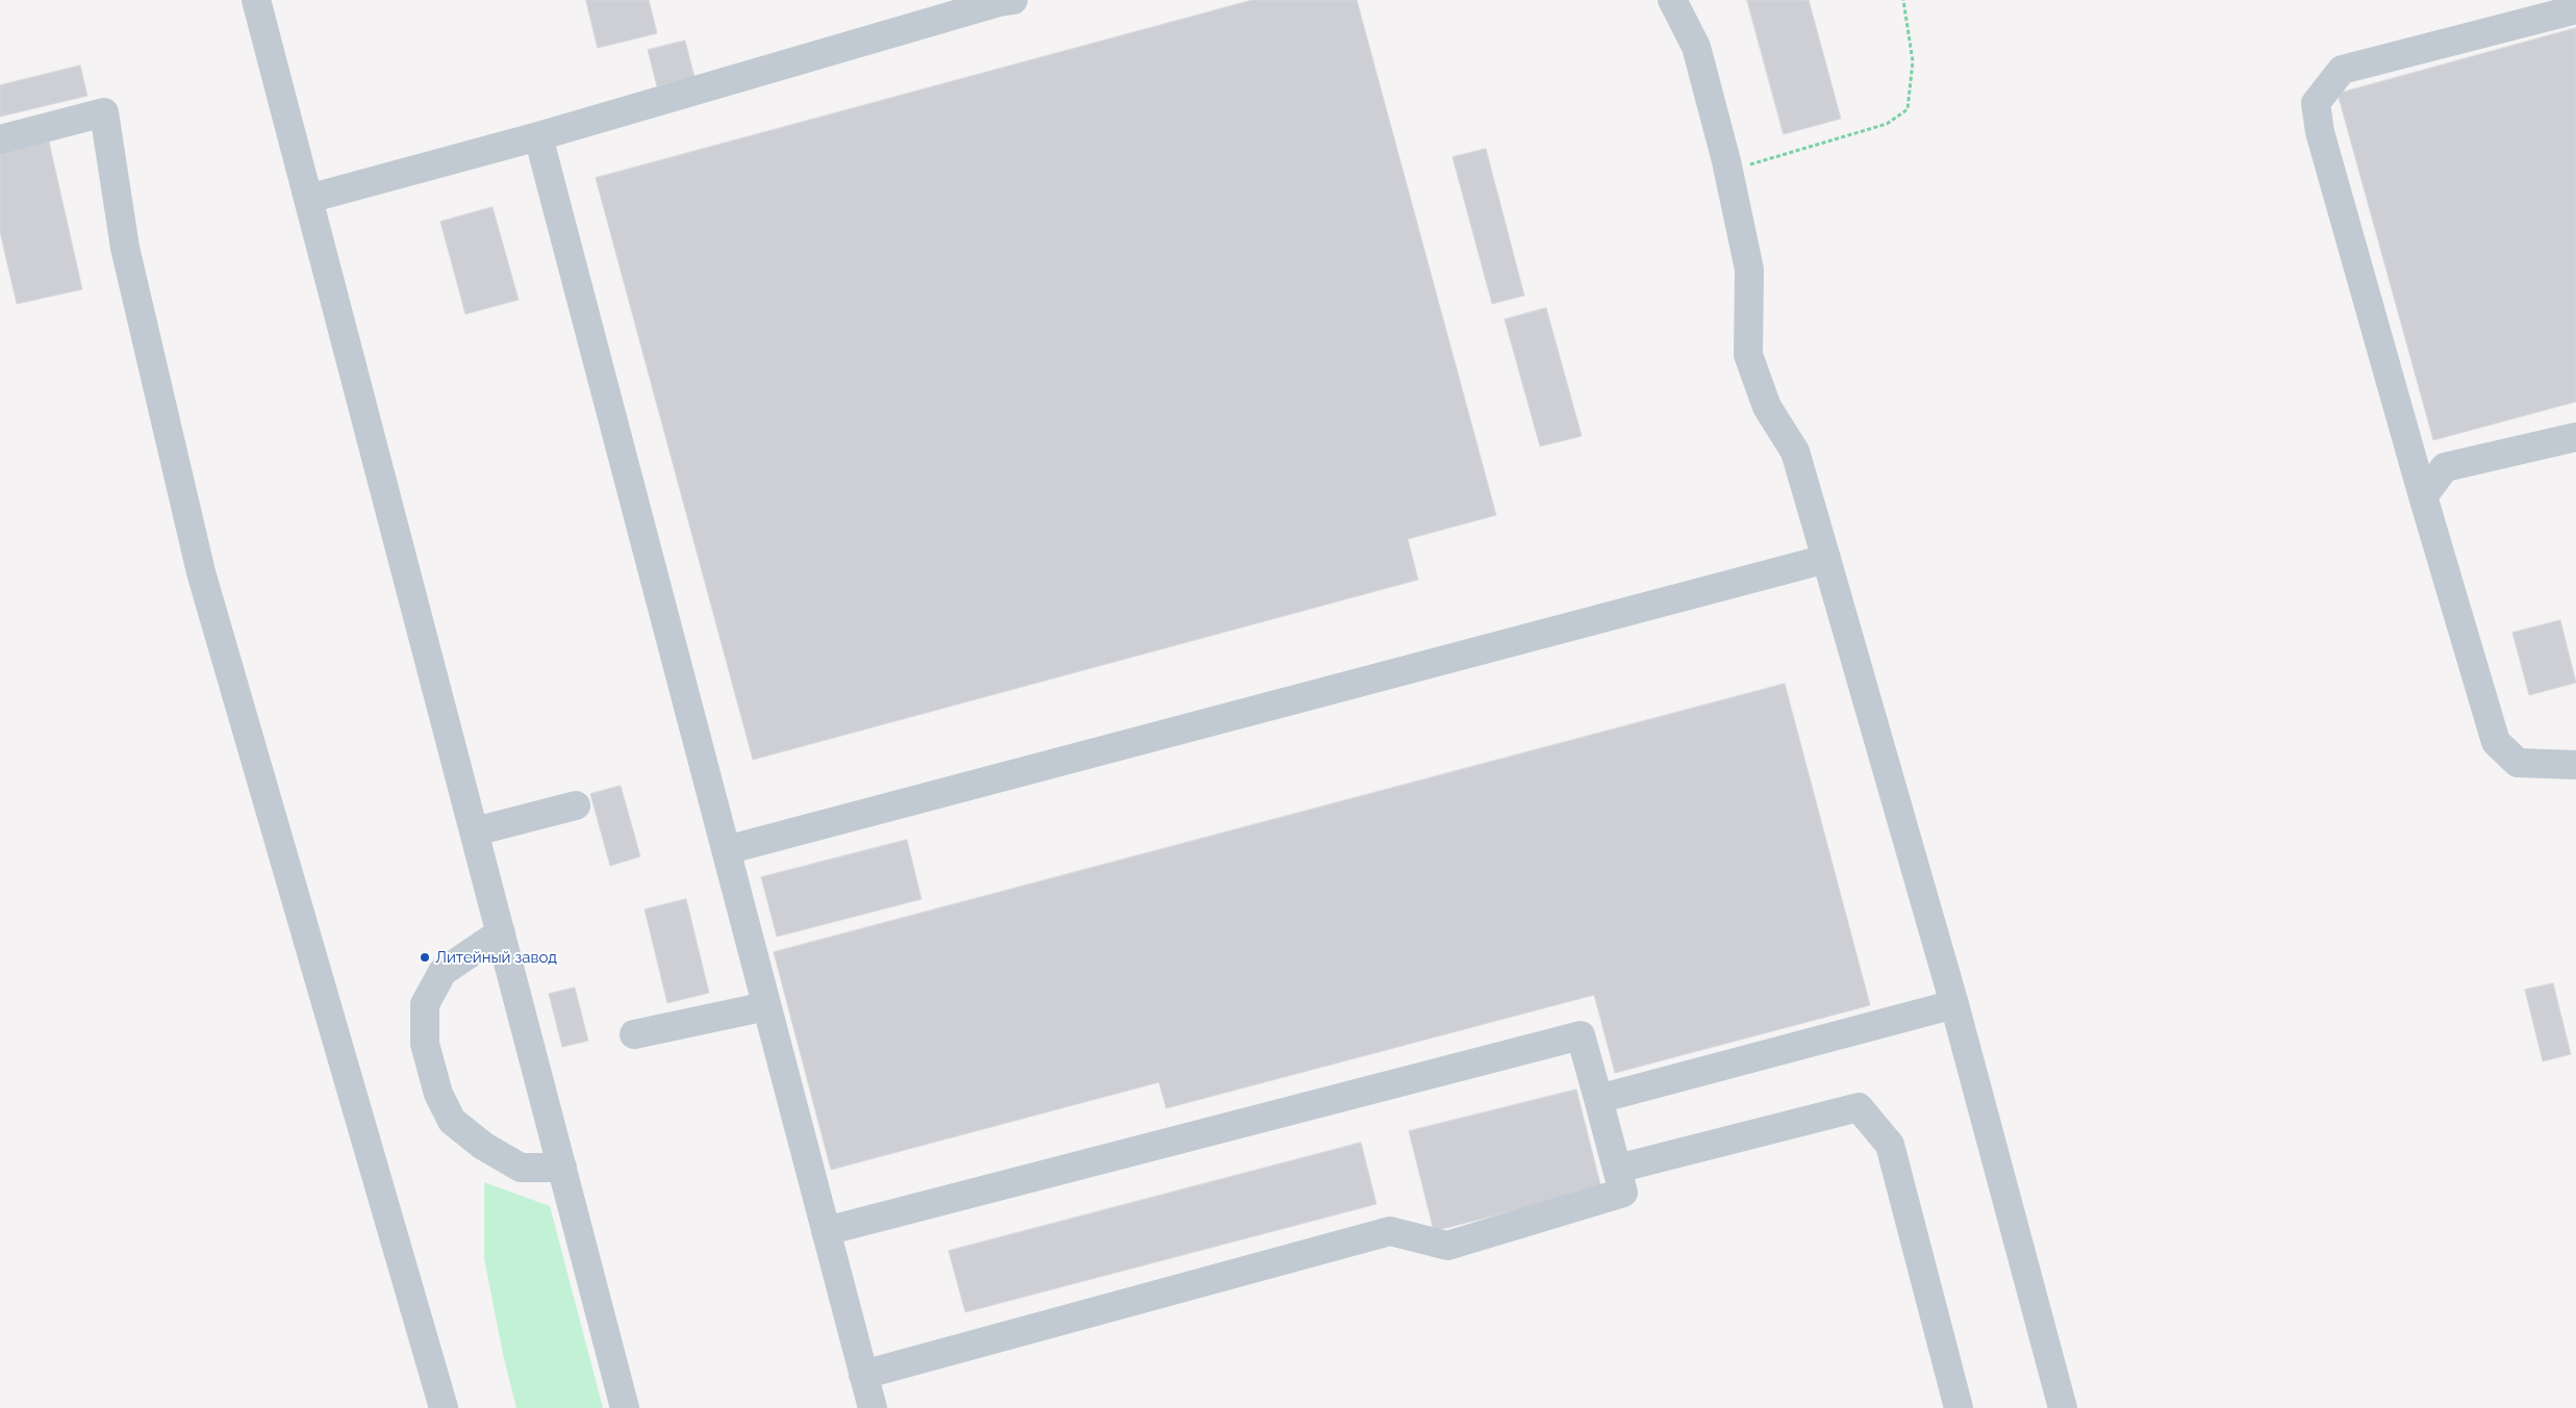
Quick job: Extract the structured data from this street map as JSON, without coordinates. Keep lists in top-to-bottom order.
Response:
{
  "places": ["Литейный завод"]
}
